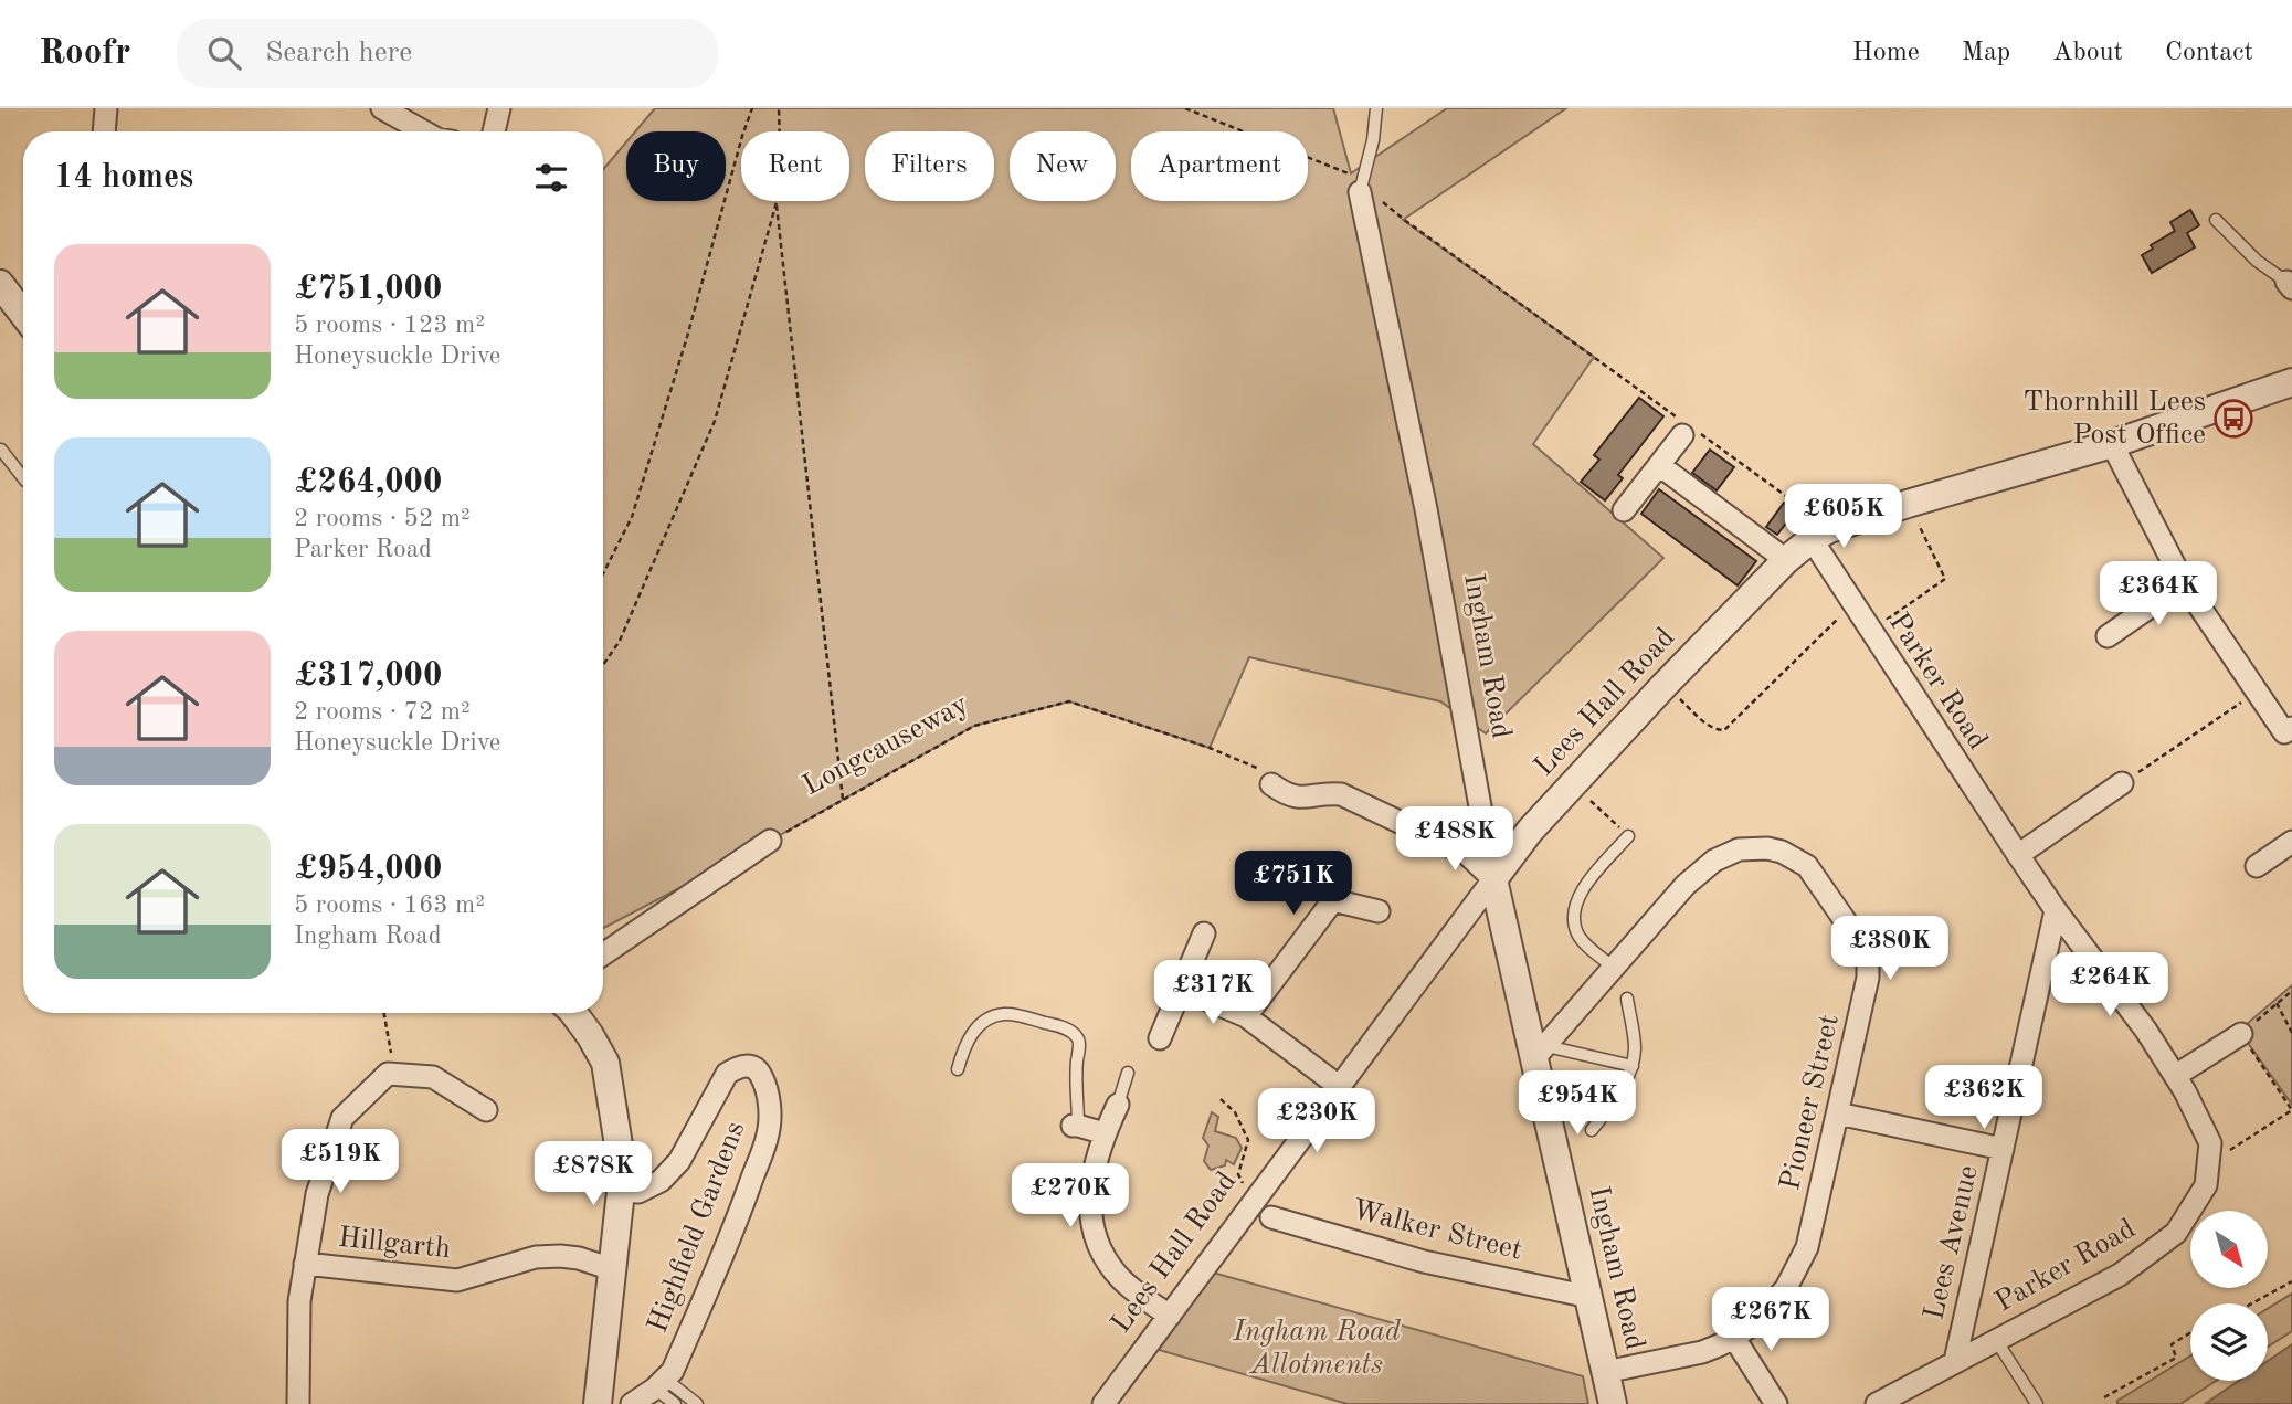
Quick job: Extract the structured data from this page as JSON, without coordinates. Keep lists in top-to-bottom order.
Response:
{
  "streets": {
    "street": [
      "Ingham Road",
      "Parker Road",
      "Lees Hall Road",
      "Pioneer Street",
      "Highfield Gardens",
      "Walker Street",
      "Lees Avenue",
      "Hillgarth"
    ],
    "path": ["Longcauseway"]
  },
  "crossings": [
    ["Ingham Road", "Lees Hall Road"],
    ["Ingham Road", "Pioneer Street"],
    ["Ingham Road", "Walker Street"],
    ["Parker Road", "Lees Hall Road"],
    ["Parker Road", "Lees Avenue"]
  ],
  "parks": ["Ingham Road Allotments"],
  "places": {
    "bus stop": ["Thornhill Lees Post Office"]
  },
  "north": "bottom right",
  "page": {
    "header": "Roofr",
    "search": "Search here",
    "nav": [
      "Home",
      "Map",
      "About",
      "Contact"
    ],
    "chip": [
      "Buy",
      "Rent",
      "Filters",
      "New",
      "Apartment"
    ],
    "heading": "14 homes",
    "list": [
      {
        "name": "£751,000",
        "note": "5 rooms · 123 m² · Honeysuckle Drive"
      },
      {
        "name": "£264,000",
        "note": "2 rooms · 52 m² · Parker Road"
      },
      {
        "name": "£317,000",
        "note": "2 rooms · 72 m² · Honeysuckle Drive"
      },
      {
        "name": "£954,000",
        "note": "5 rooms · 163 m² · Ingham Road"
      }
    ],
    "price": [
      "£605K",
      "£364K",
      "£488K",
      "£751K",
      "£380K",
      "£264K",
      "£317K",
      "£362K",
      "£954K",
      "£230K",
      "£519K",
      "£878K",
      "£270K",
      "£267K"
    ]
  }
}
